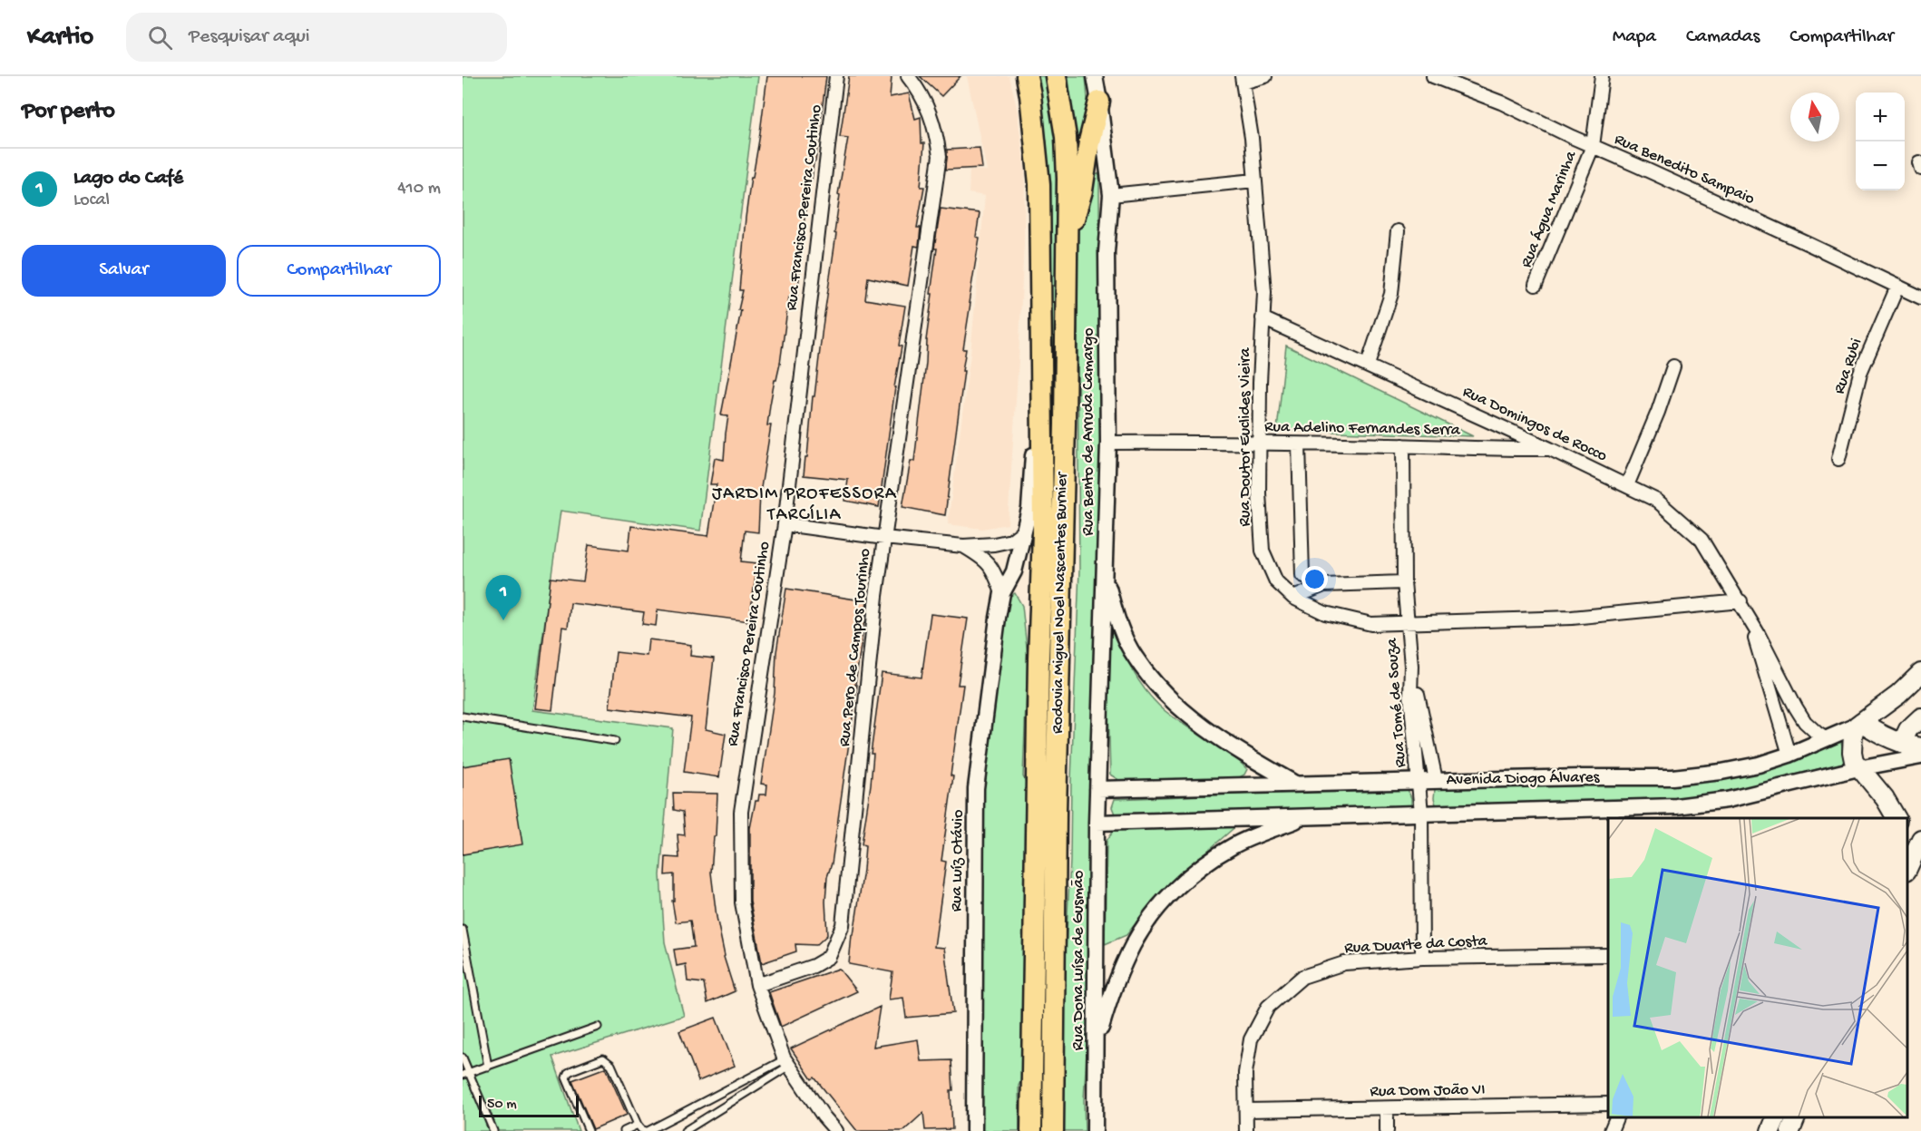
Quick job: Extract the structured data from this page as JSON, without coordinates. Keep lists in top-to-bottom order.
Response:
{
  "streets": {
    "highway": ["Rodovia Miguel Noel Nascentes Burnier"],
    "main road": ["Avenida Diogo Álvares"],
    "street": [
      "Rua Benedito Sampaio",
      "Rua Francisco Pereira Coutinho",
      "Rua Água Marinha",
      "Rua Rubi",
      "Rua Domingos de Rocco",
      "Rua Adelino Fernandes Serra",
      "Rua Bento de Arruda Camargo",
      "Rua Doutor Euclides Vieira",
      "Rua Pero de Campos Tourinho",
      "Rua Tomé de Souza",
      "Rua Luíz Otávio",
      "Rua Duarte da Costa",
      "Rua Dona Luísa de Gusmão",
      "Rua Dom João VI"
    ]
  },
  "crossings": [
    ["Rua Benedito Sampaio", "Rua Água Marinha"],
    ["Rua Benedito Sampaio", "Rua Rubi"],
    ["Rua Francisco Pereira Coutinho", "Rua Pero de Campos Tourinho"],
    ["Rua Domingos de Rocco", "Rua Adelino Fernandes Serra"],
    ["Rua Domingos de Rocco", "Rua Doutor Euclides Vieira"],
    ["Rua Domingos de Rocco", "Avenida Diogo Álvares"],
    ["Rua Adelino Fernandes Serra", "Rua Bento de Arruda Camargo"],
    ["Rua Adelino Fernandes Serra", "Rua Doutor Euclides Vieira"],
    ["Rua Adelino Fernandes Serra", "Rua Tomé de Souza"],
    ["Rua Bento de Arruda Camargo", "Avenida Diogo Álvares"],
    ["Rua Bento de Arruda Camargo", "Rua Dona Luísa de Gusmão"],
    ["Rua Doutor Euclides Vieira", "Rua Tomé de Souza"],
    ["Rodovia Miguel Noel Nascentes Burnier", "Rua Luíz Otávio"],
    ["Rua Tomé de Souza", "Avenida Diogo Álvares"],
    ["Rua Tomé de Souza", "Rua Duarte da Costa"],
    ["Avenida Diogo Álvares", "Rua Dona Luísa de Gusmão"],
    ["Rua Duarte da Costa", "Rua Dom João VI"]
  ],
  "districts": ["JARDIM PROFESSORA TARCÍLIA"],
  "scale_bar": "50 m",
  "north": "top",
  "page": {
    "header": "Kartio",
    "search": "Pesquisar aqui",
    "nav": ["Mapa", "Camadas", "Compartilhar"],
    "heading": "Por perto",
    "map_buttons": ["+", "−"],
    "list": [
      {
        "mark": "1",
        "name": "Lago do Café",
        "note": "Local",
        "value": "410 m"
      }
    ],
    "buttons": ["Salvar", "Compartilhar"],
    "pins": "1",
    "scale": "50 m"
  }
}
